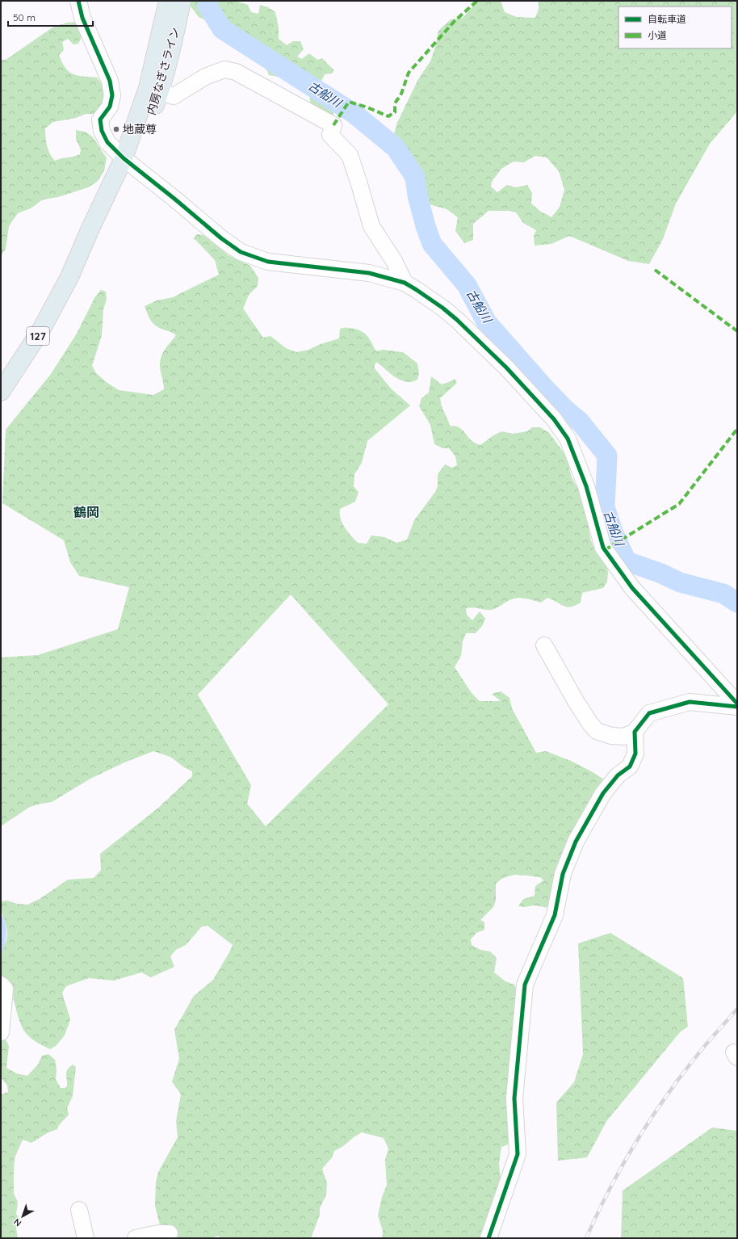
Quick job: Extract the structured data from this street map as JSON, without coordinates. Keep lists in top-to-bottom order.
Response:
{
  "streets": {
    "highway": ["内房なぎさライン", "127"]
  },
  "districts": ["鶴岡"],
  "water": ["古船川"],
  "places": ["地蔵尊"],
  "legend": ["自転車道", "小道"],
  "scale_bar": "50 m",
  "north": "bottom left"
}
